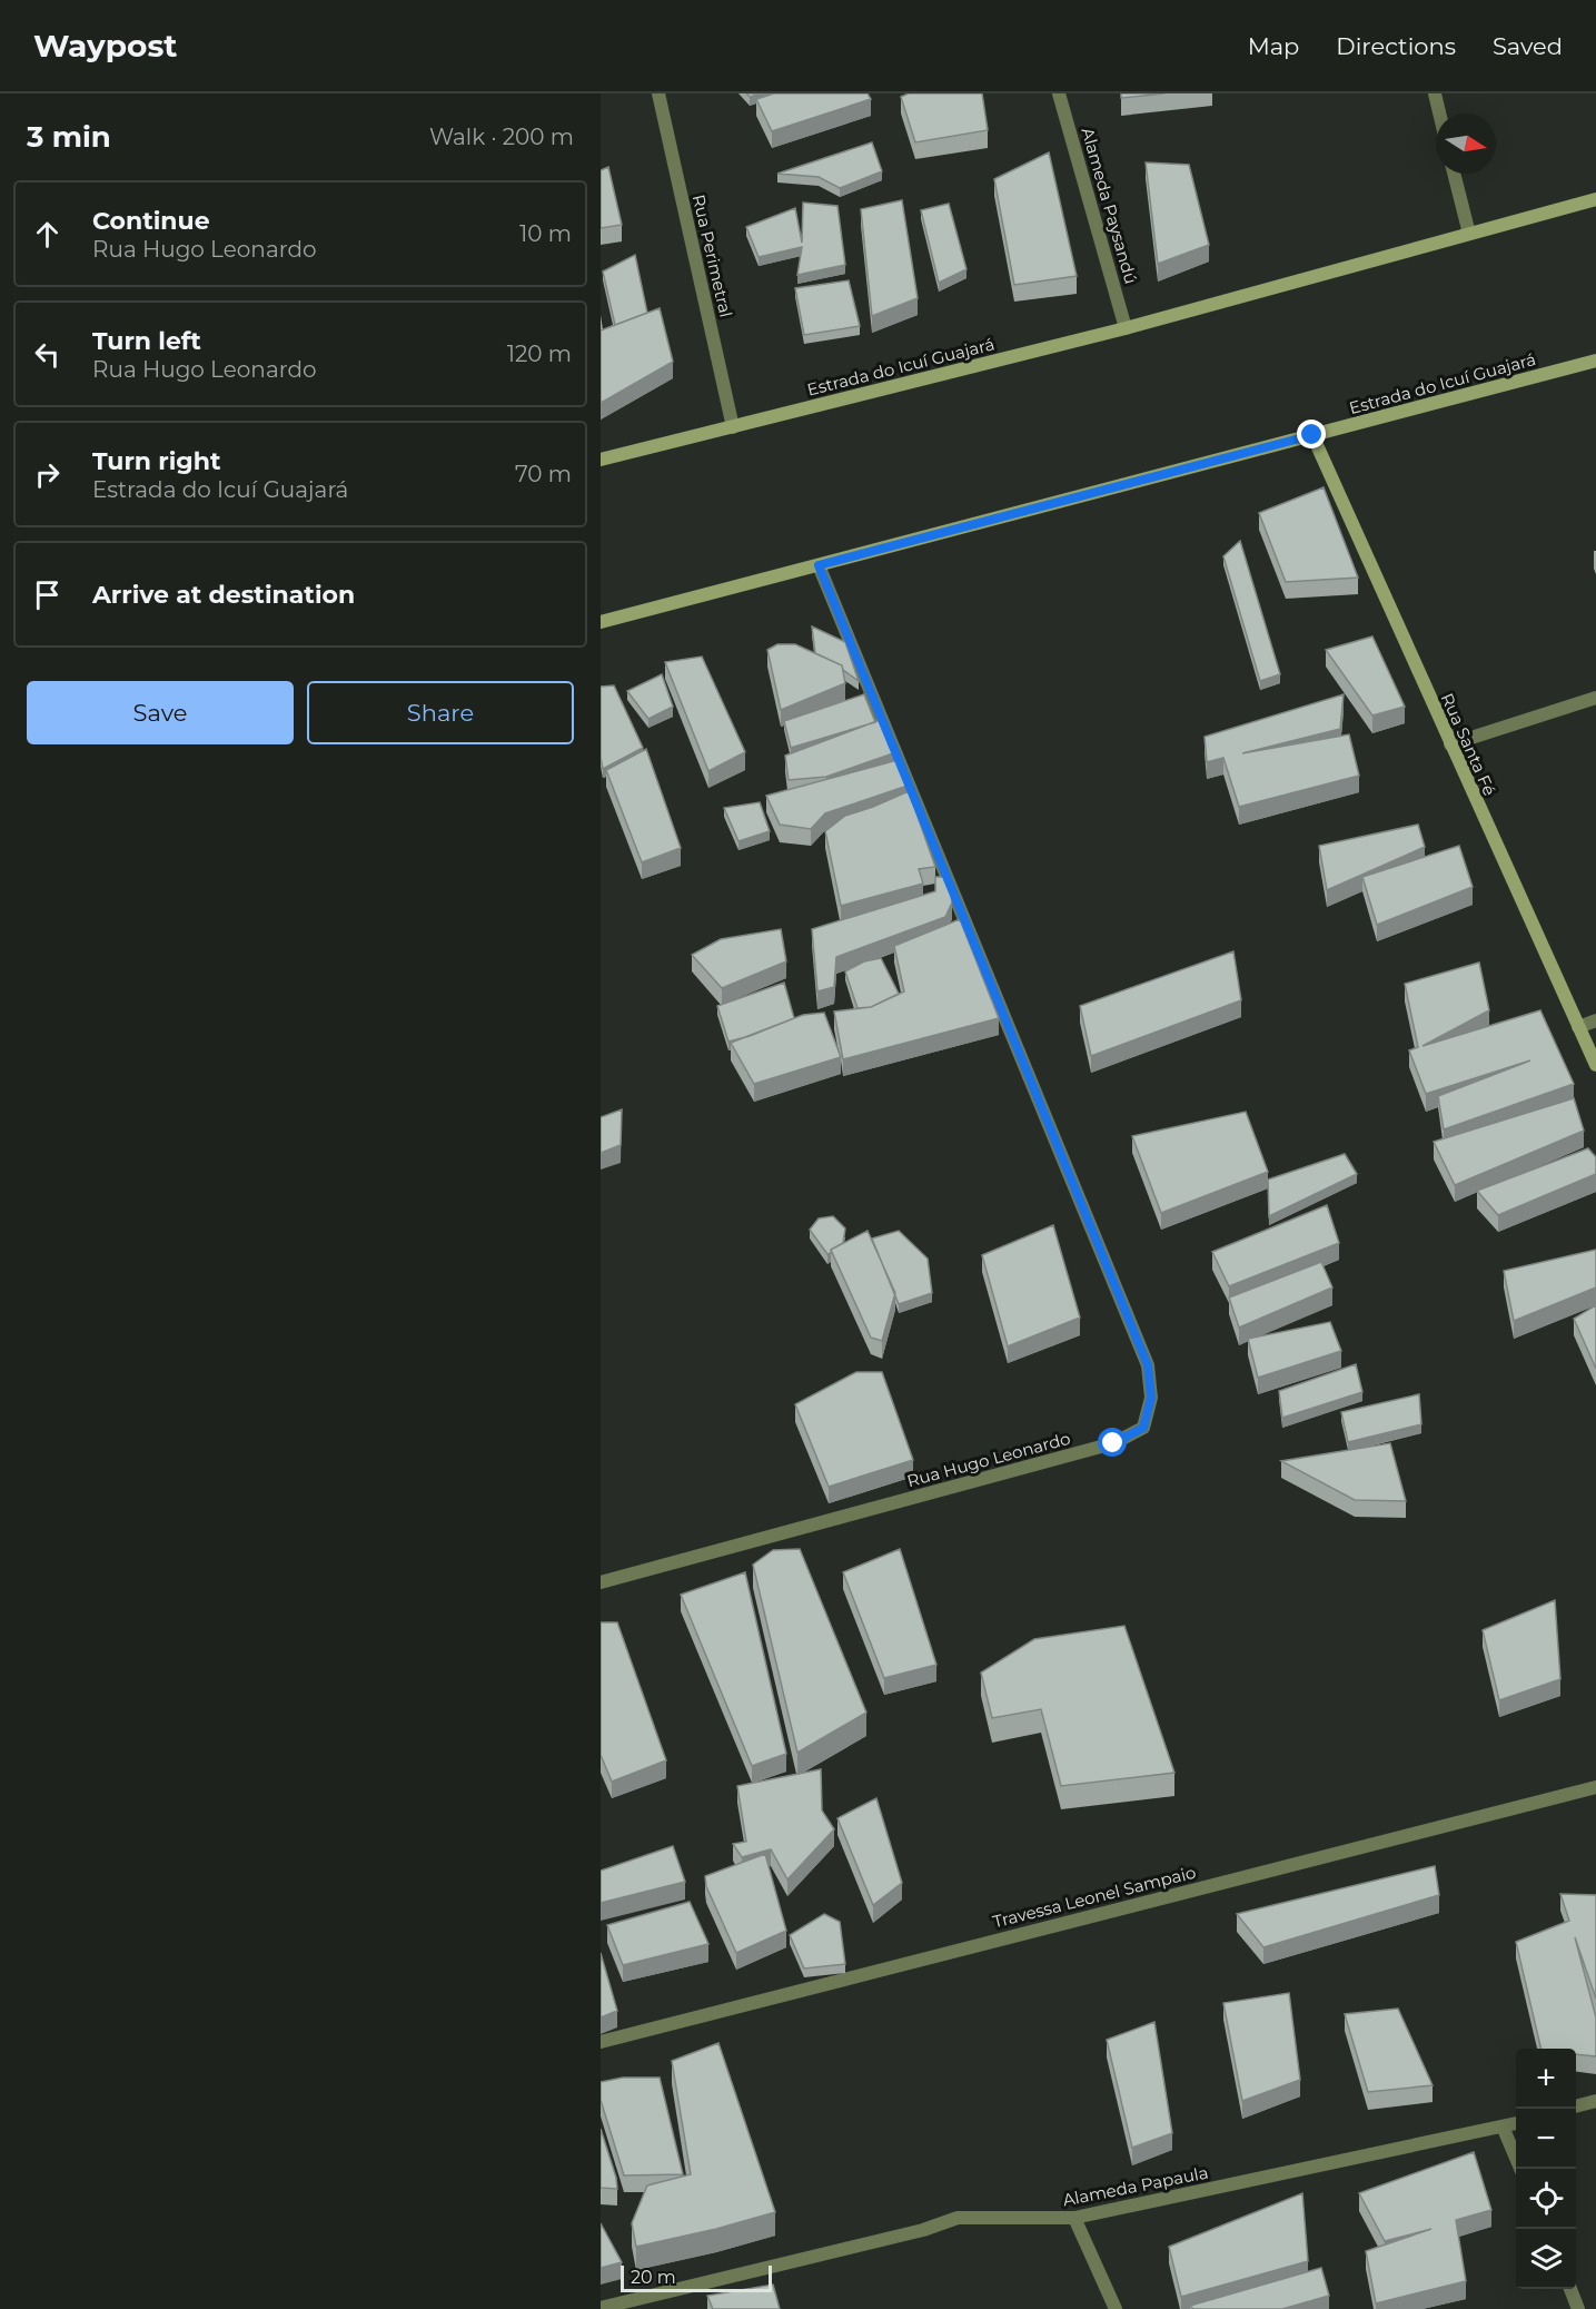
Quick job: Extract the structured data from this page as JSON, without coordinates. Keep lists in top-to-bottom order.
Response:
{
  "streets": {
    "main road": ["Estrada do Icuí Guajará", "Rua Santa Fé"],
    "street": [
      "Alameda Paysandú",
      "Rua Perimetral",
      "Rua Hugo Leonardo",
      "Travessa Leonel Sampaio",
      "Alameda Papaula"
    ]
  },
  "crossings": [
    ["Alameda Paysandú", "Estrada do Icuí Guajará"],
    ["Rua Perimetral", "Estrada do Icuí Guajará"],
    ["Estrada do Icuí Guajará", "Rua Santa Fé"],
    ["Estrada do Icuí Guajará", "Rua Hugo Leonardo"]
  ],
  "scale_bar": "20 m",
  "north": "right",
  "page": {
    "header": "Waypost",
    "nav": ["Map", "Directions", "Saved"],
    "heading": ["3 min", "Walk · 200 m"],
    "list": [
      ["Continue", "Rua Hugo Leonardo", "10 m"],
      ["Turn left", "Rua Hugo Leonardo", "120 m"],
      ["Turn right", "Estrada do Icuí Guajará", "70 m"],
      "Arrive at destination"
    ],
    "buttons": ["Save", "Share"],
    "map_buttons": ["+", "−"],
    "scale": "20 m"
  }
}
